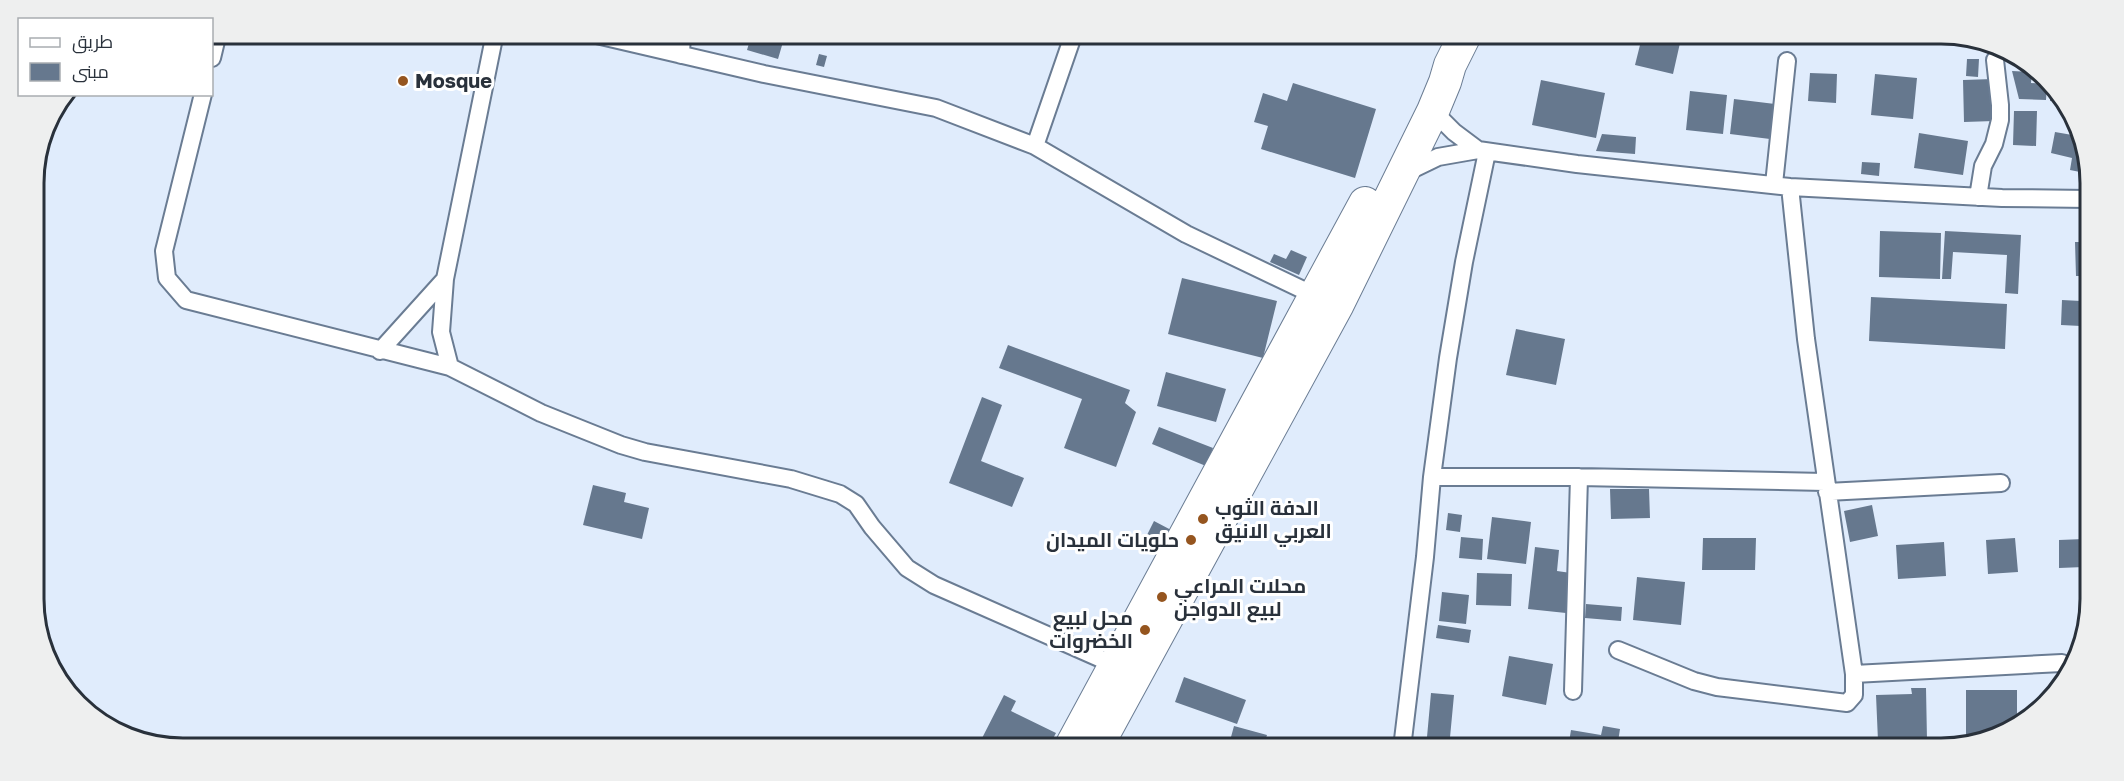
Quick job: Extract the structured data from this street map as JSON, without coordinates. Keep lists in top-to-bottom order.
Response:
{
  "places": [
    "Mosque",
    "الدفة الثوب العربي الانيق",
    "حلويات الميدان",
    "محلات المراعي لبيع الدواجن",
    "محل لبيع الخضروات"
  ],
  "legend": ["طريق", "مبنى"]
}
